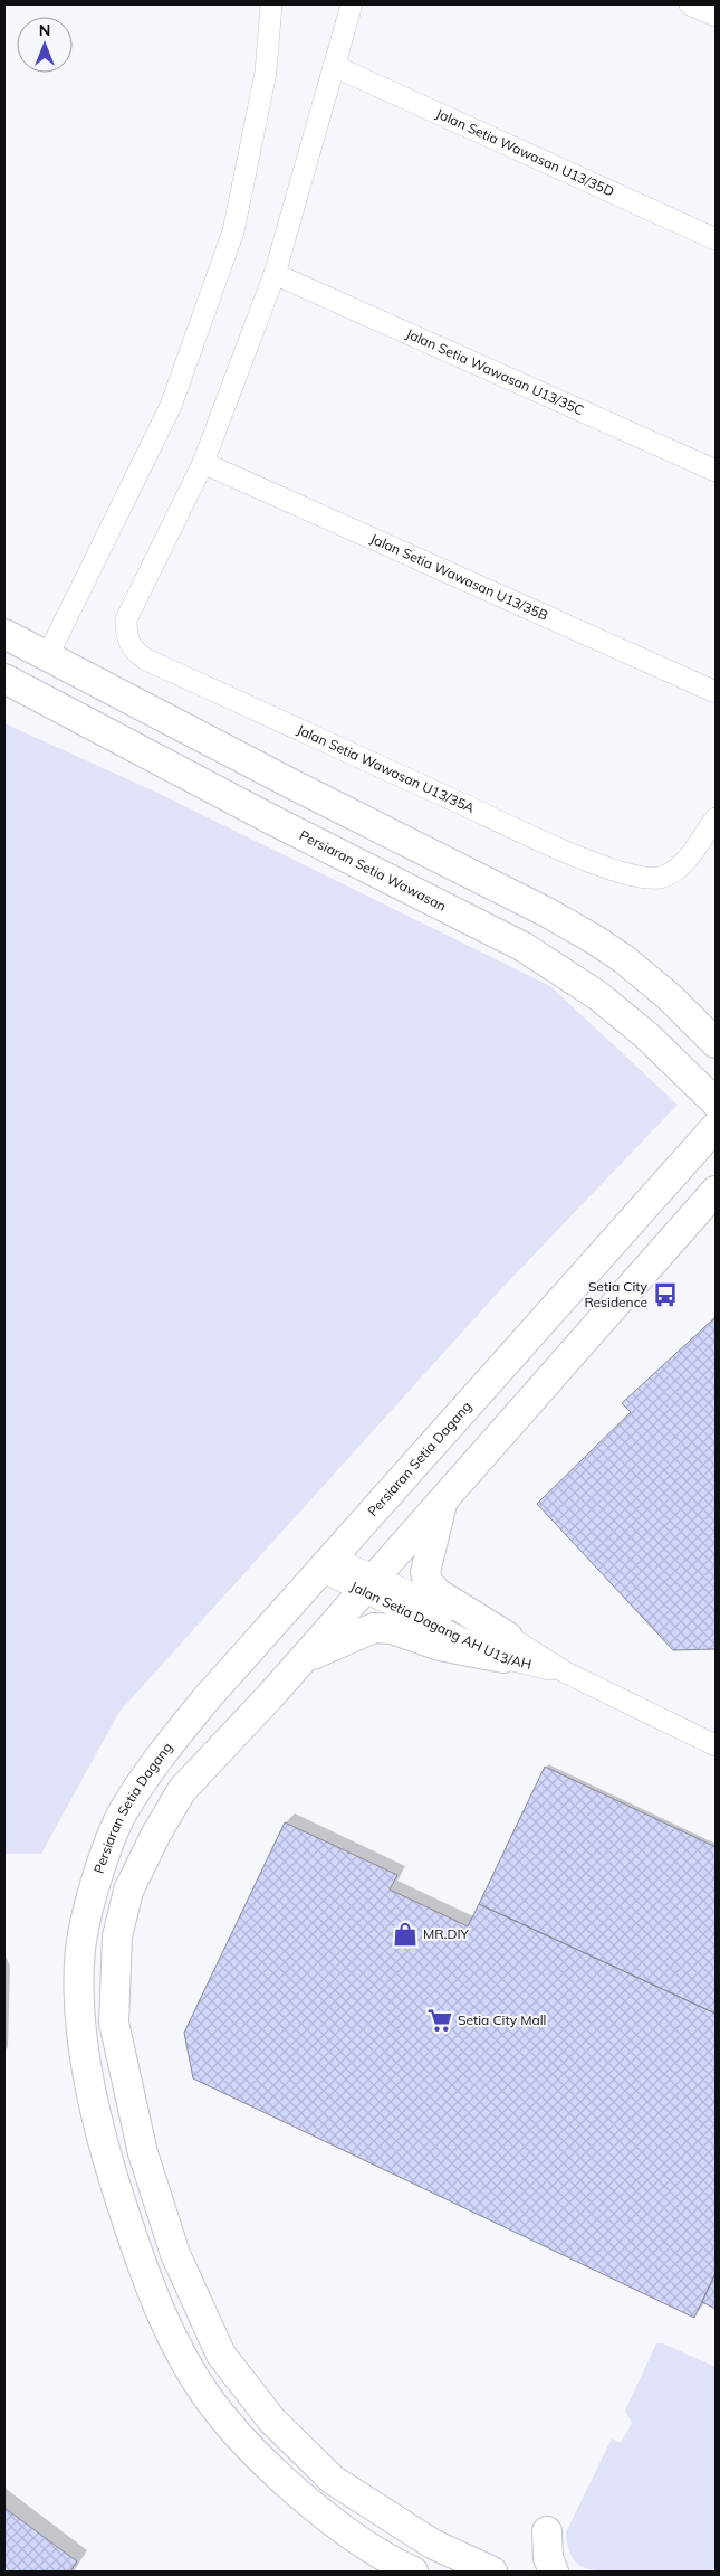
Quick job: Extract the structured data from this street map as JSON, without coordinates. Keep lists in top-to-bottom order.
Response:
{
  "streets": {
    "street": [
      "Jalan Setia Wawasan U13/35D",
      "Jalan Setia Wawasan U13/35C",
      "Jalan Setia Wawasan U13/35B",
      "Jalan Setia Wawasan U13/35A",
      "Persiaran Setia Wawasan",
      "Persiaran Setia Dagang",
      "Jalan Setia Dagang AH U13/AH"
    ]
  },
  "crossings": [
    ["Jalan Setia Wawasan U13/35B", "Jalan Setia Wawasan U13/35A"],
    ["Persiaran Setia Dagang", "Jalan Setia Dagang AH U13/AH"]
  ],
  "places": {
    "bus stop": ["Setia City Residence"],
    "shop": ["MR.DIY"],
    "supermarket": ["Setia City Mall"]
  },
  "north": "top"
}
